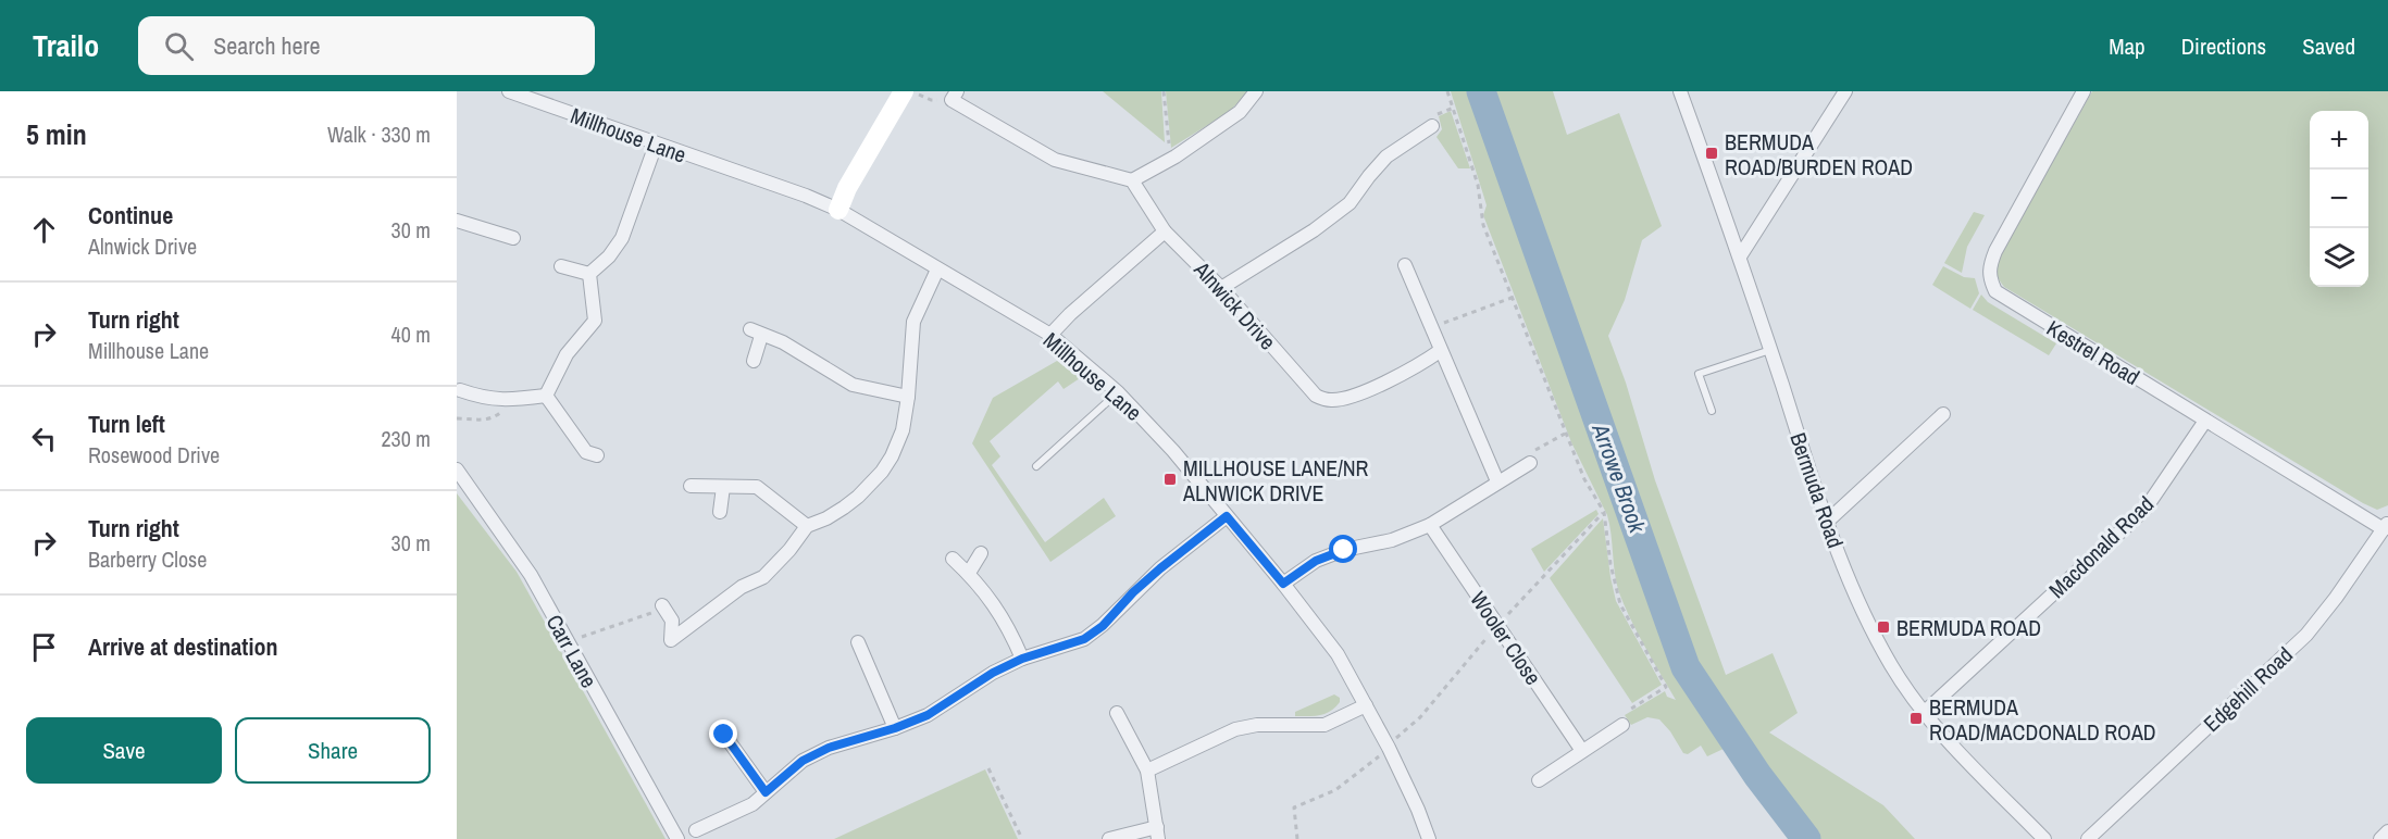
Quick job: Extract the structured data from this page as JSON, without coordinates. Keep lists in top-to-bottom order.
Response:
{
  "streets": {
    "street": [
      "Millhouse Lane",
      "Alnwick Drive",
      "Kestrel Road",
      "Bermuda Road",
      "Macdonald Road",
      "Wooler Close",
      "Carr Lane",
      "Edgehill Road"
    ]
  },
  "crossings": [
    ["Kestrel Road", "Macdonald Road"],
    ["Kestrel Road", "Edgehill Road"],
    ["Bermuda Road", "Macdonald Road"]
  ],
  "water": ["Arrowe Brook"],
  "places": {
    "transit": [
      "BERMUDA ROAD/BURDEN ROAD",
      "MILLHOUSE LANE/NR ALNWICK DRIVE",
      "BERMUDA ROAD",
      "BERMUDA ROAD/MACDONALD ROAD"
    ]
  },
  "page": {
    "header": "Trailo",
    "search": "Search here",
    "nav": ["Map", "Directions", "Saved"],
    "heading": ["5 min", "Walk · 330 m"],
    "map_buttons": ["+", "−"],
    "list": [
      ["Continue", "Alnwick Drive", "30 m"],
      ["Turn right", "Millhouse Lane", "40 m"],
      ["Turn left", "Rosewood Drive", "230 m"],
      ["Turn right", "Barberry Close", "30 m"],
      "Arrive at destination"
    ],
    "buttons": ["Save", "Share"]
  }
}
